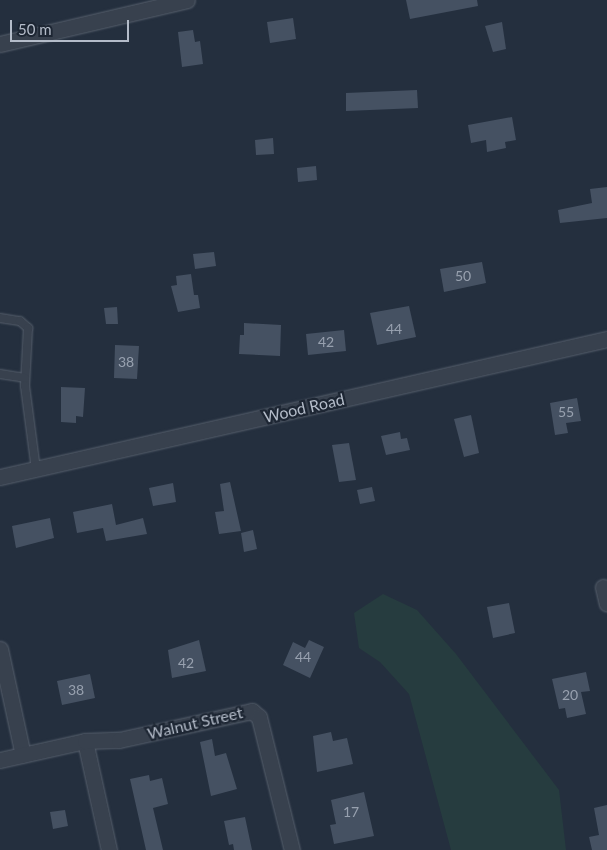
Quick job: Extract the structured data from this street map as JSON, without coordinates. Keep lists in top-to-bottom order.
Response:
{
  "streets": {
    "street": ["Wood Road", "Walnut Street"]
  },
  "house_numbers": [
    "50",
    "44",
    "42",
    "38",
    "55",
    "44",
    "42",
    "38",
    "20",
    "17"
  ],
  "scale_bar": "50 m"
}
